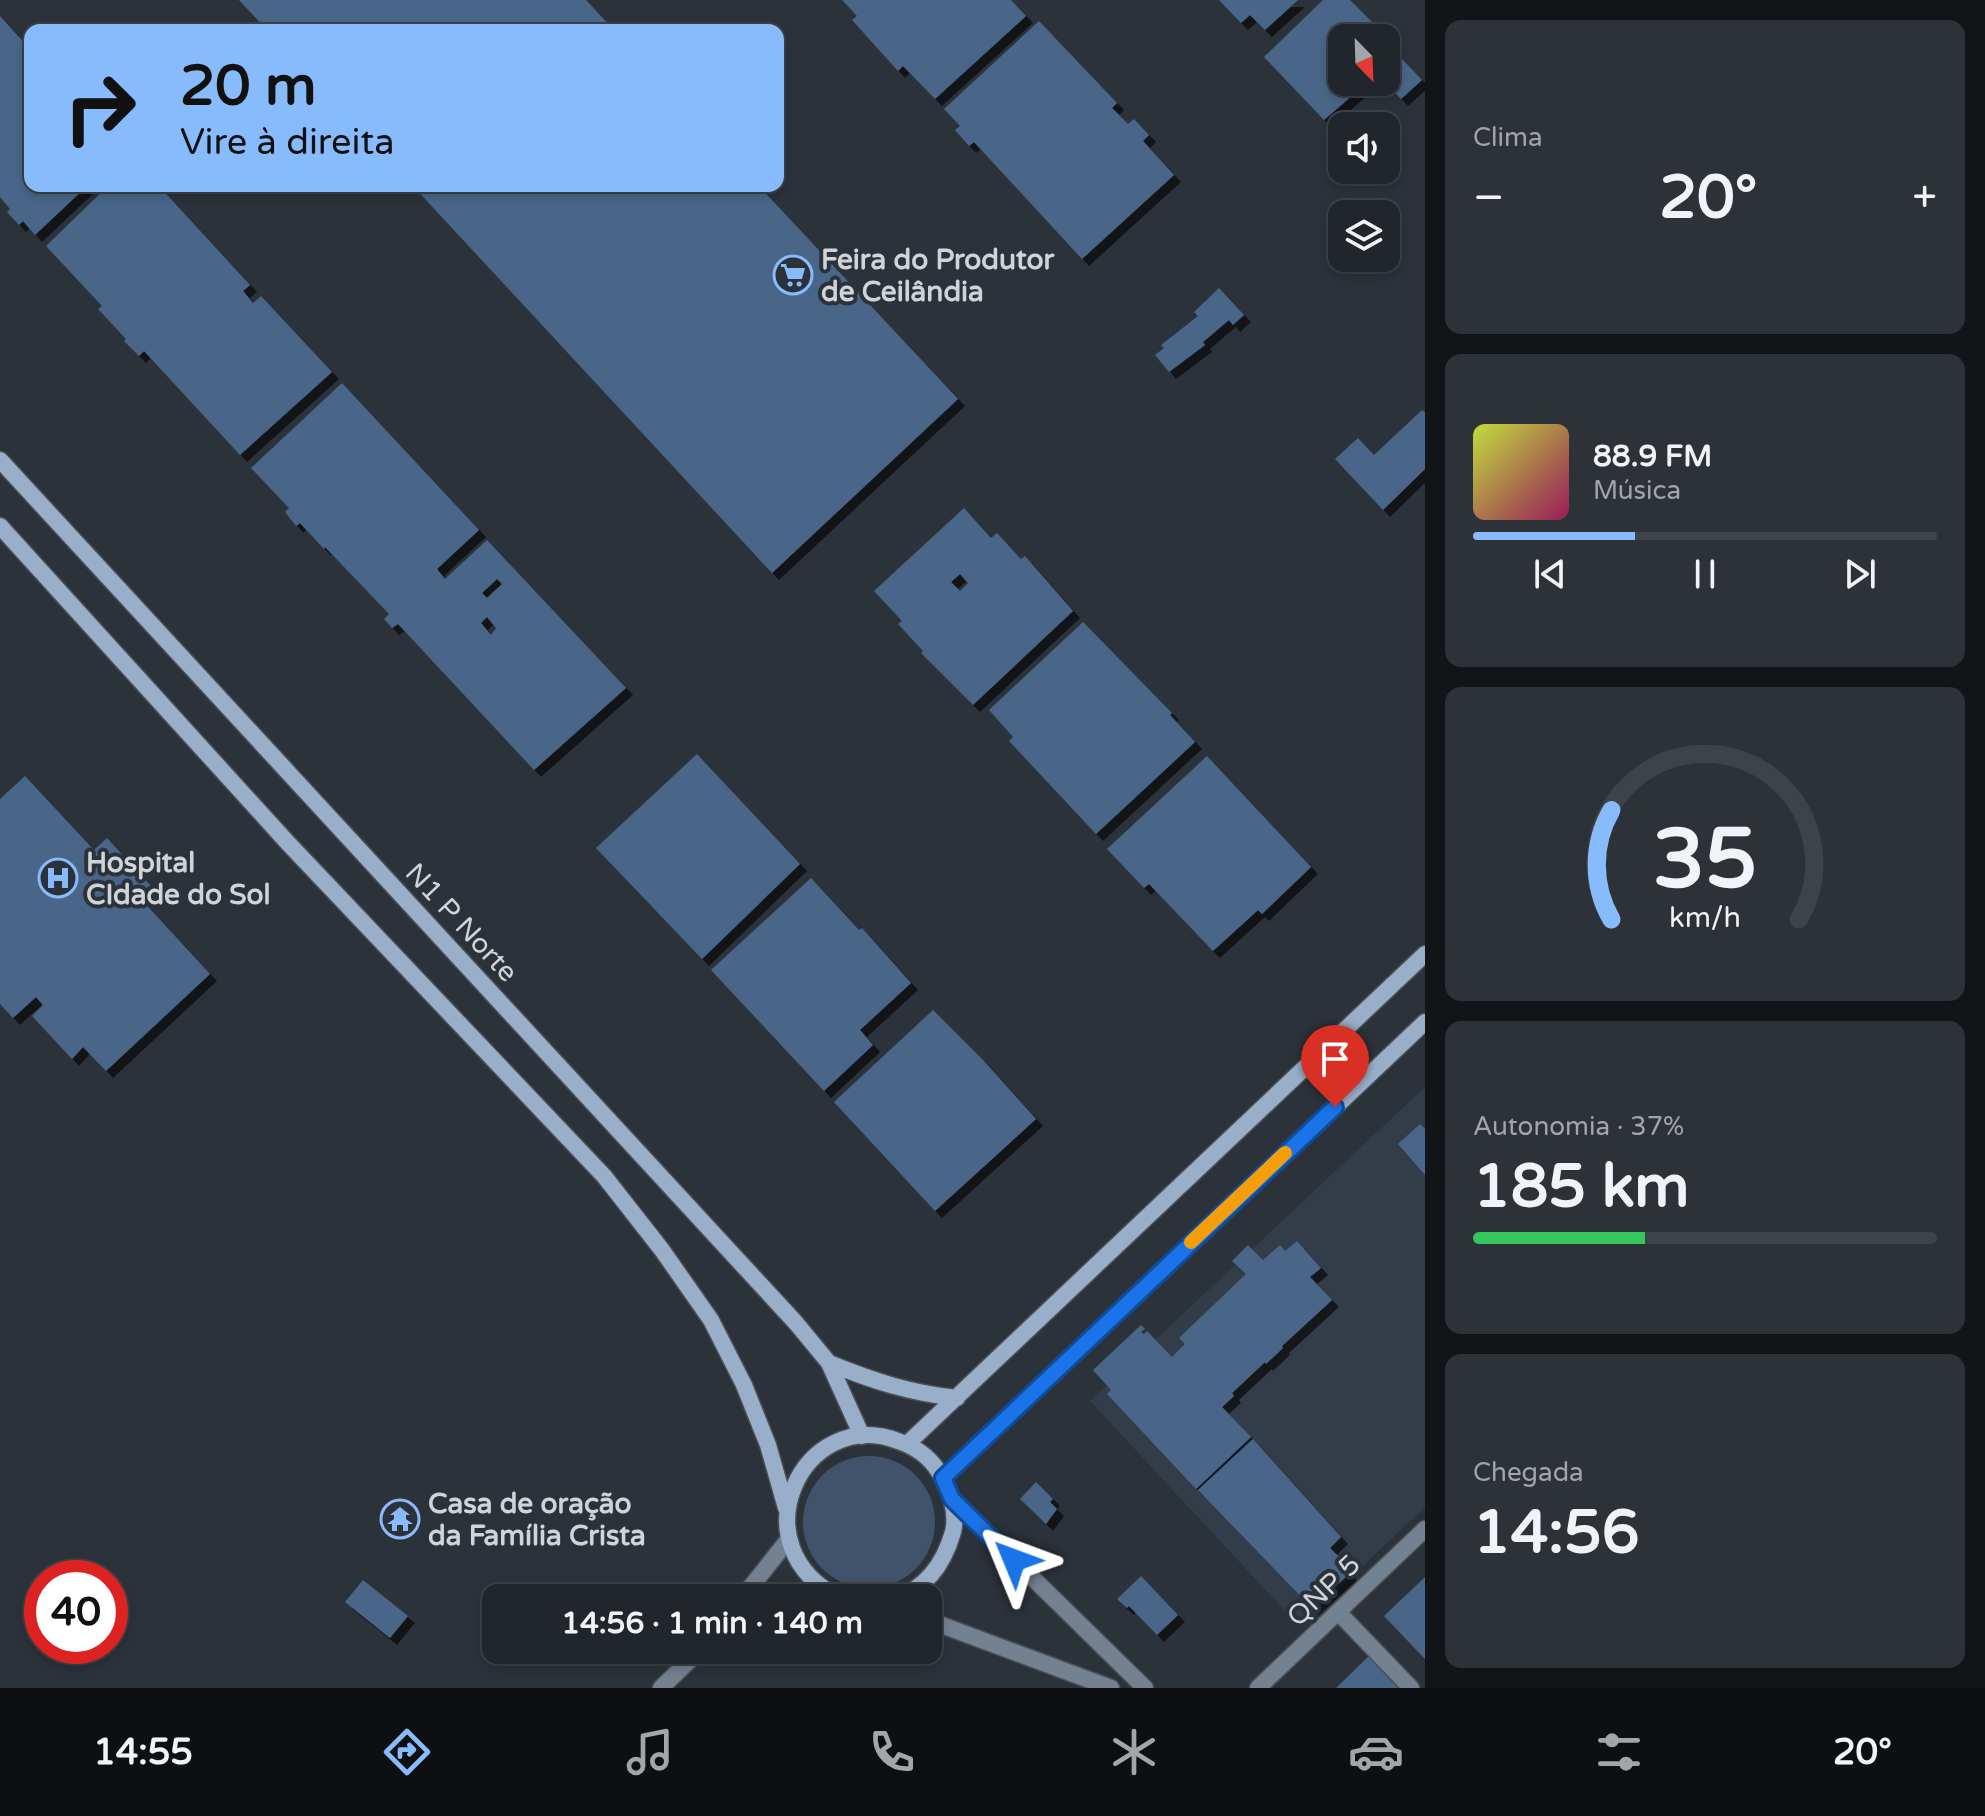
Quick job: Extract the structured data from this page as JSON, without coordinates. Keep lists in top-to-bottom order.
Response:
{
  "streets": {
    "main road": ["N1 P Norte"],
    "street": ["QNP 5"]
  },
  "places": {
    "supermarket": ["Feira do Produtor de Ceilândia"],
    "hospital": ["Hospital CIdade do Sol"],
    "temple": ["Casa de oração da Família Crista"]
  },
  "north": "bottom right",
  "page": {
    "tile": [
      "Clima",
      ["Autonomia · 37%", "185 km"],
      ["Chegada", "14:56"]
    ],
    "turn": ["20 m", "Vire à direita"],
    "heat": ["−", "20°", "+"],
    "song": ["88.9 FM", "Música"],
    "limit": "40",
    "trip": "14:56 · 1 min · 140 m",
    "tabs": ["14:55", "20°"],
    "gauge": ["35", "km/h"]
  }
}
